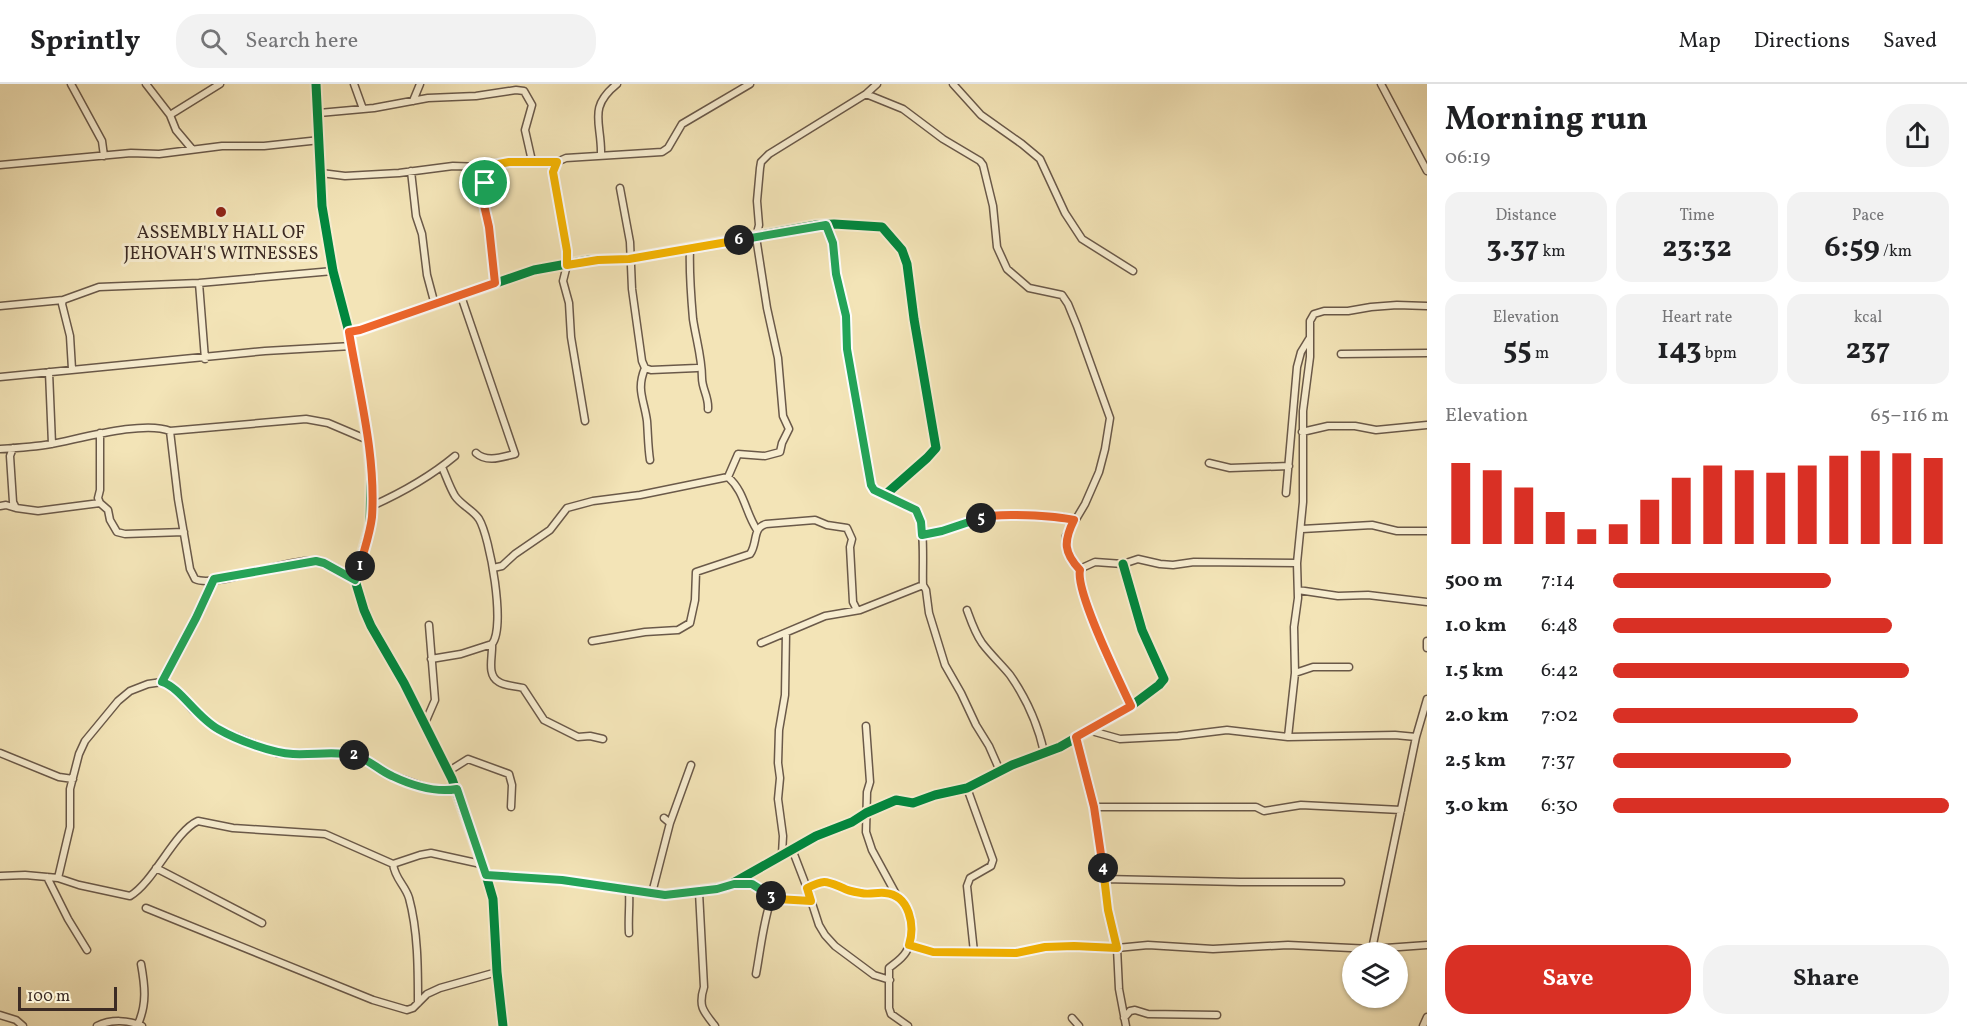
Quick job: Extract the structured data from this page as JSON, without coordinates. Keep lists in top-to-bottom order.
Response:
{
  "places": ["ASSEMBLY HALL OF JEHOVAH'S WITNESSES"],
  "scale_bar": "100 m",
  "page": {
    "header": "Sprintly",
    "search": "Search here",
    "nav": ["Map", "Directions", "Saved"],
    "heading": ["Morning run", "06:19"],
    "stats": [
      ["Distance", "3.37 km"],
      ["Time", "23:32"],
      ["Pace", "6:59 /km"],
      ["Elevation", "55 m"],
      ["Heart rate", "143 bpm"],
      ["kcal", "237"]
    ],
    "pins": [
      "6",
      "5",
      "1",
      "2",
      "4",
      "3"
    ],
    "chart": ["Elevation", "65–116 m"],
    "list": [
      {
        "name": "500 m",
        "note": "7:14"
      },
      {
        "name": "1.0 km",
        "note": "6:48"
      },
      {
        "name": "1.5 km",
        "note": "6:42"
      },
      {
        "name": "2.0 km",
        "note": "7:02"
      },
      {
        "name": "2.5 km",
        "note": "7:37"
      },
      {
        "name": "3.0 km",
        "note": "6:30"
      }
    ],
    "buttons": ["Save", "Share"],
    "scale": "100 m"
  }
}
